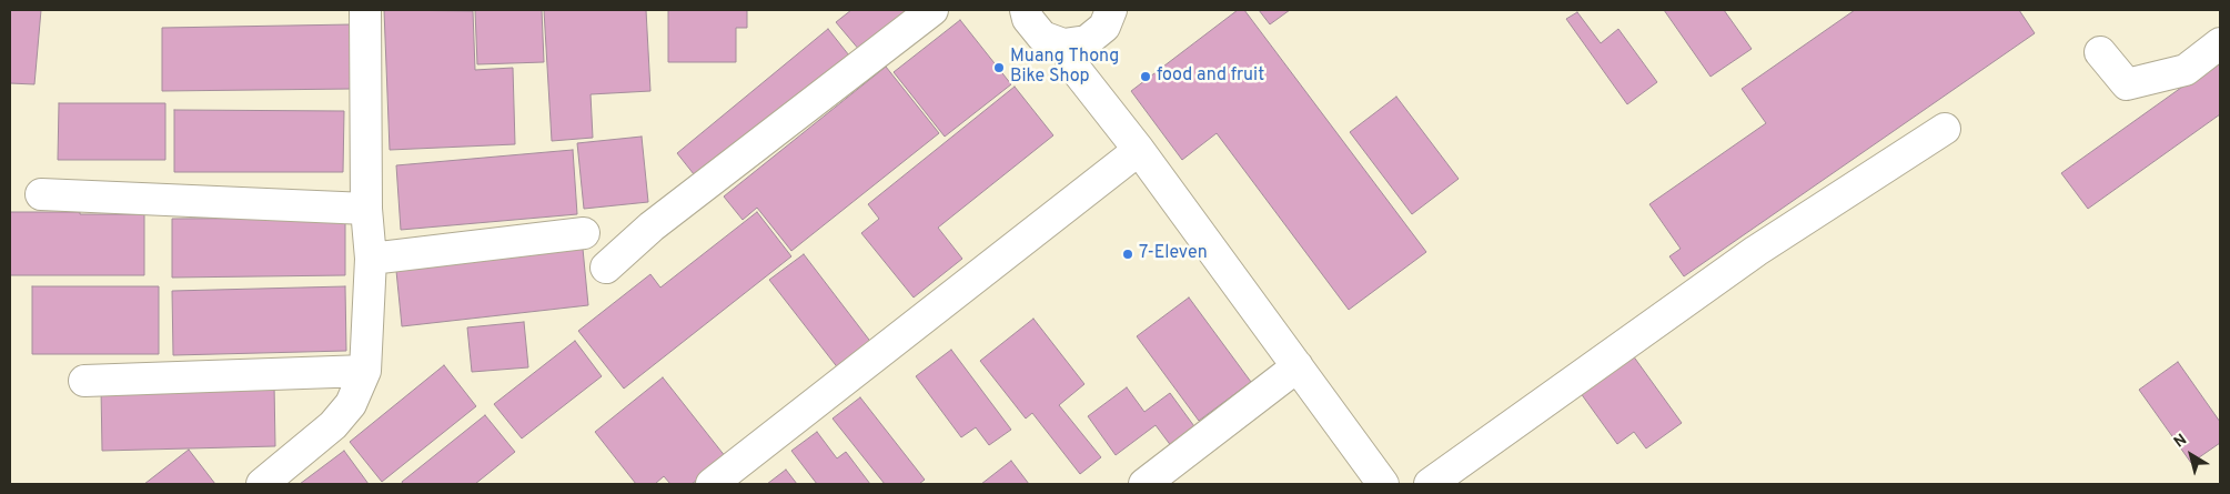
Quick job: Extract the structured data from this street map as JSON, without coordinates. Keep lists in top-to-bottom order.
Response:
{
  "places": ["Muang Thong Bike Shop", "food and fruit", "7-Eleven"],
  "north": "top left"
}
